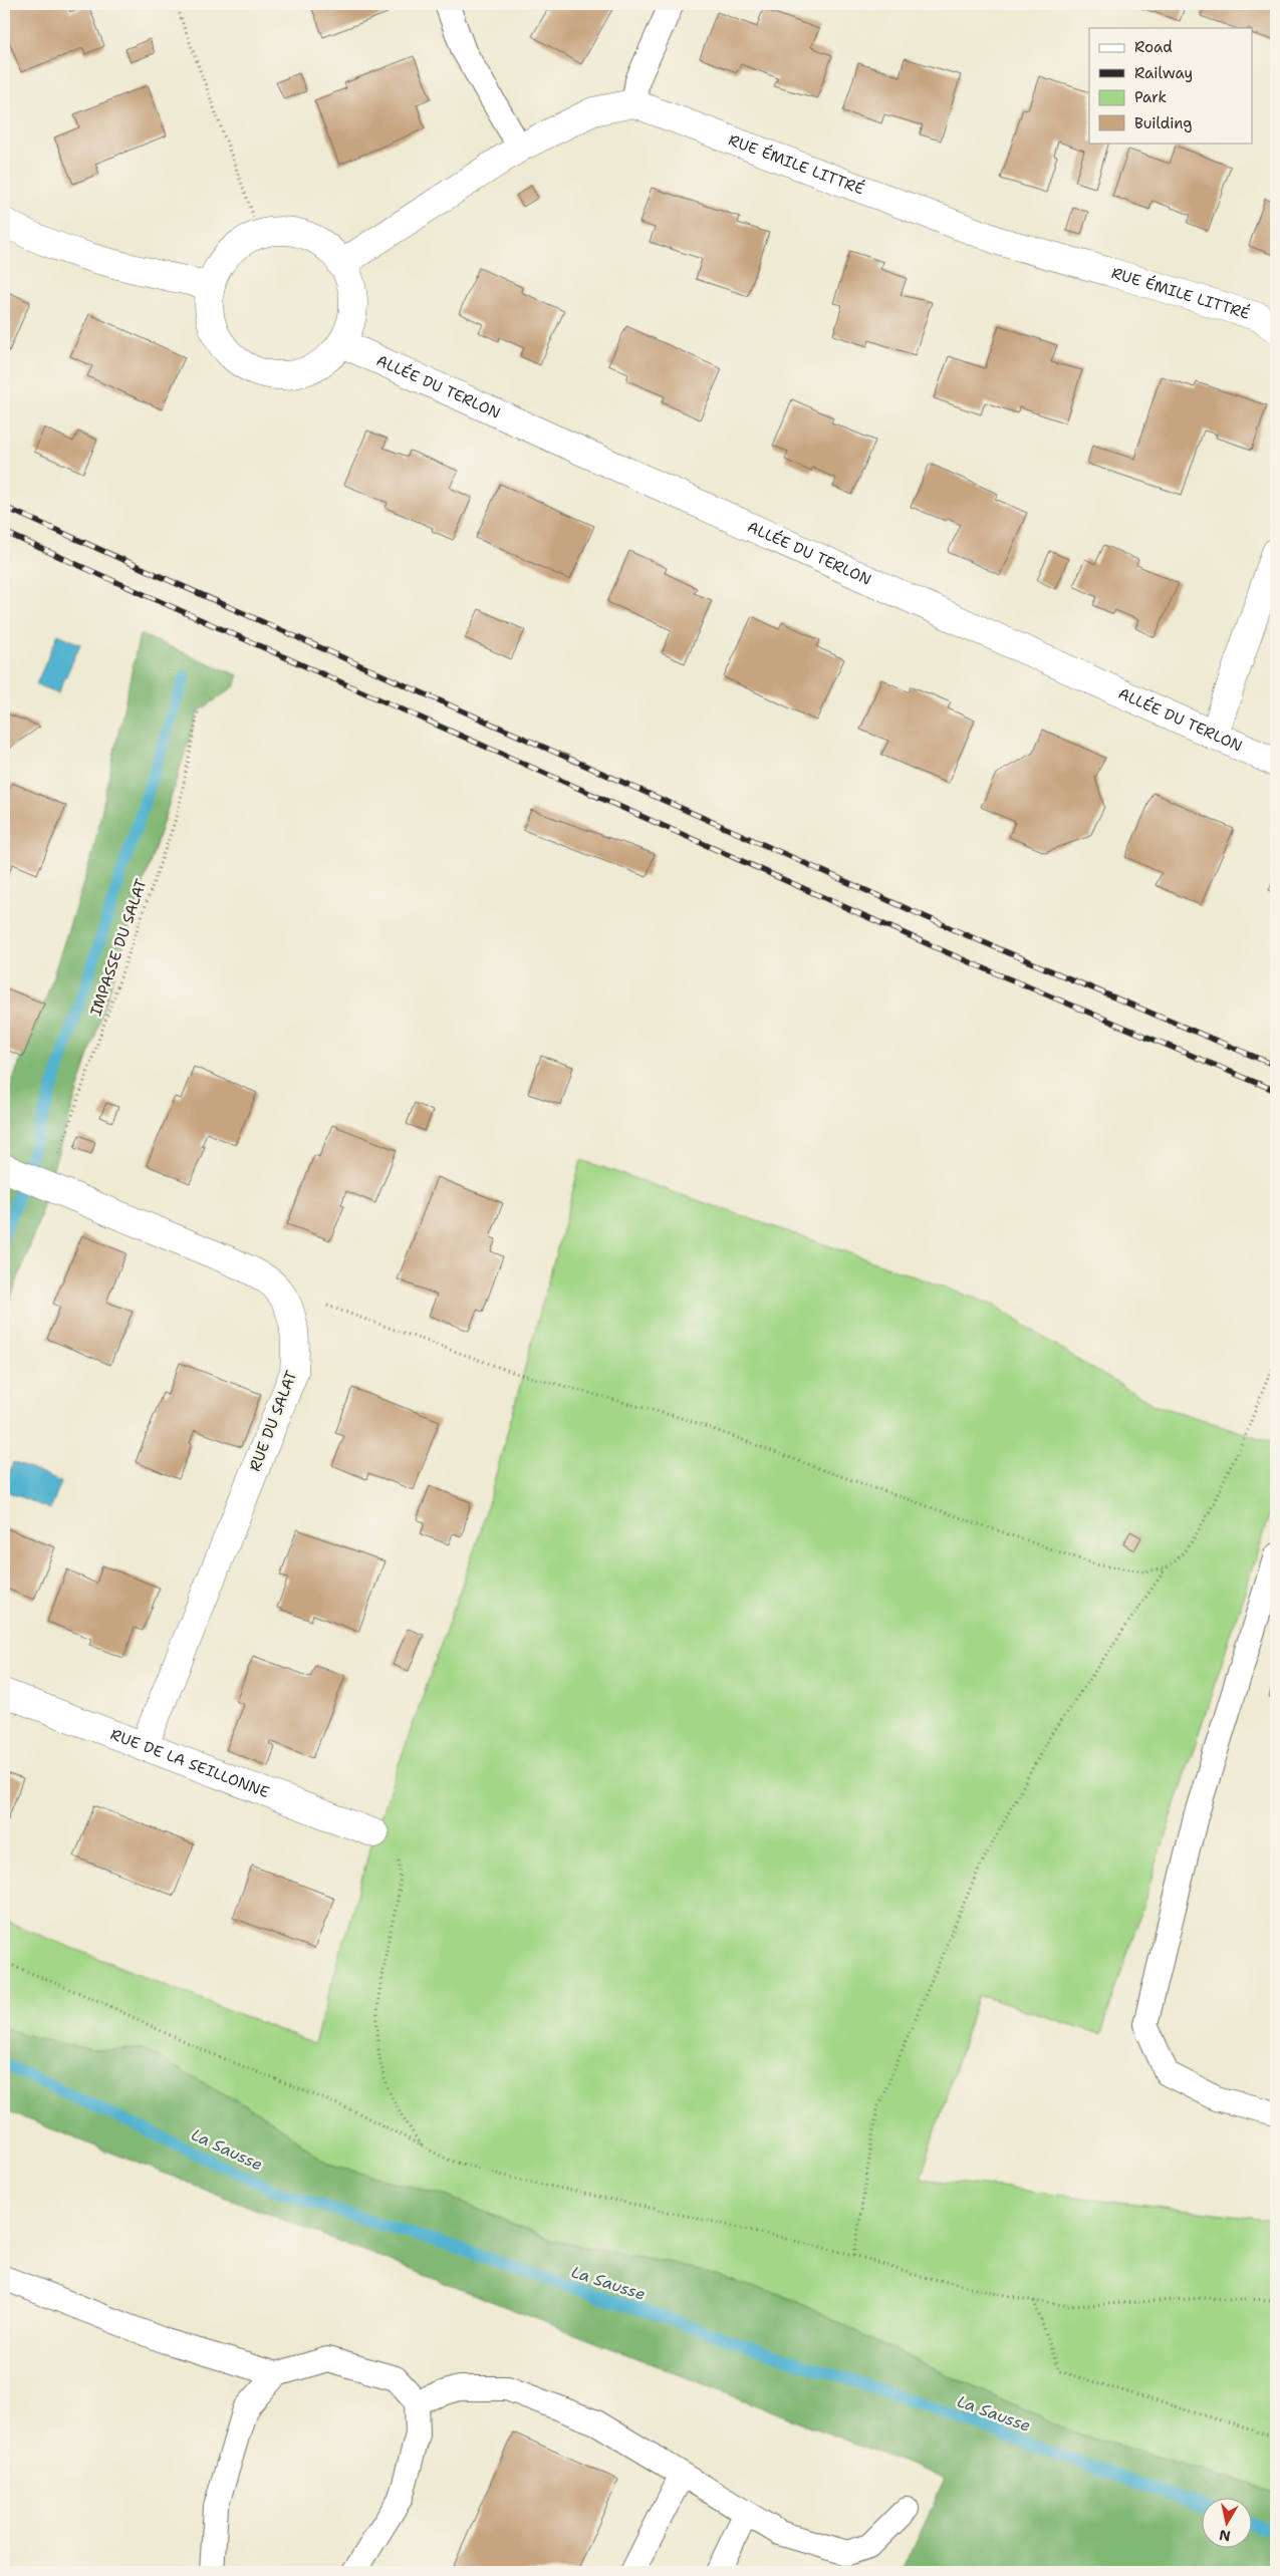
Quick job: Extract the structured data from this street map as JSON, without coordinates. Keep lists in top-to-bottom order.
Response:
{
  "streets": {
    "street": [
      "RUE ÉMILE LITTRÉ",
      "ALLÉE DU TERLON",
      "RUE DU SALAT",
      "RUE DE LA SEILLONNE"
    ],
    "path": ["IMPASSE DU SALAT"]
  },
  "crossings": [
    ["IMPASSE DU SALAT", "RUE DU SALAT"],
    ["RUE DU SALAT", "RUE DE LA SEILLONNE"]
  ],
  "water": ["La Sausse"],
  "legend": [
    "Road",
    "Railway",
    "Park",
    "Building"
  ],
  "north": "bottom"
}
